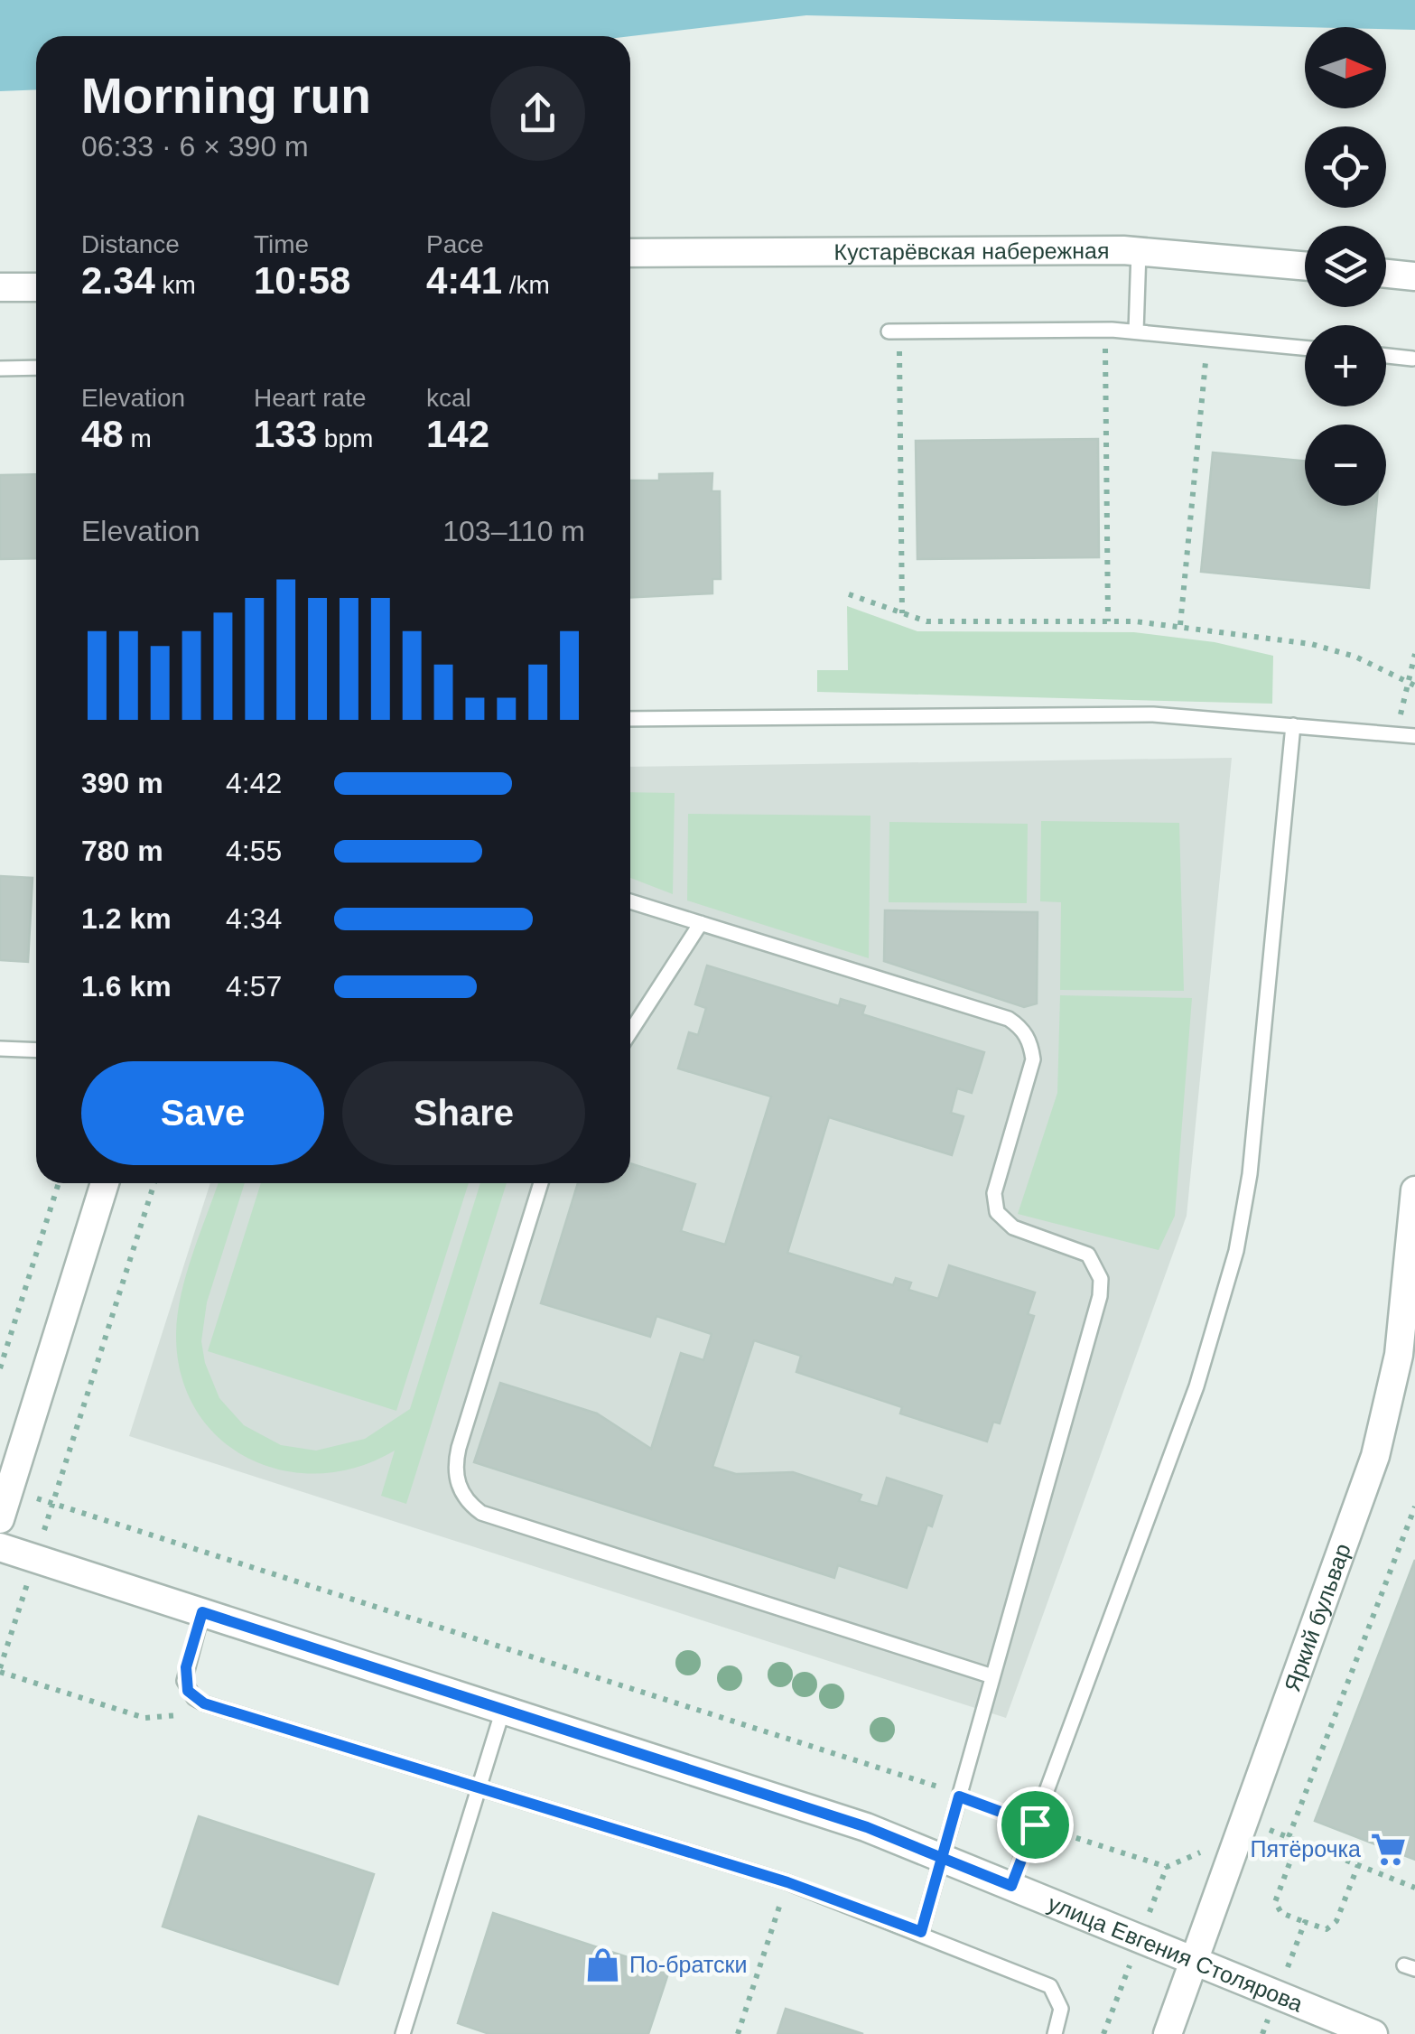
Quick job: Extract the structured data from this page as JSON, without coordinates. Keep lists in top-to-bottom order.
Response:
{
  "streets": {
    "street": ["Кустарёвская набережная", "Яркий бульвар", "улица Евгения Столярова"]
  },
  "crossings": [
    ["Яркий бульвар", "улица Евгения Столярова"]
  ],
  "places": {
    "supermarket": ["Пятёрочка"],
    "shop": ["По-братски"]
  },
  "north": "right",
  "page": {
    "map_buttons": ["+", "−"],
    "heading": ["Morning run", "06:33 · 6 × 390 m"],
    "stats": [
      ["Distance", "2.34 km"],
      ["Time", "10:58"],
      ["Pace", "4:41 /km"],
      ["Elevation", "48 m"],
      ["Heart rate", "133 bpm"],
      ["kcal", "142"]
    ],
    "chart": ["Elevation", "103–110 m"],
    "list": [
      {
        "name": "390 m",
        "note": "4:42"
      },
      {
        "name": "780 m",
        "note": "4:55"
      },
      {
        "name": "1.2 km",
        "note": "4:34"
      },
      {
        "name": "1.6 km",
        "note": "4:57"
      }
    ],
    "buttons": ["Save", "Share"]
  }
}
